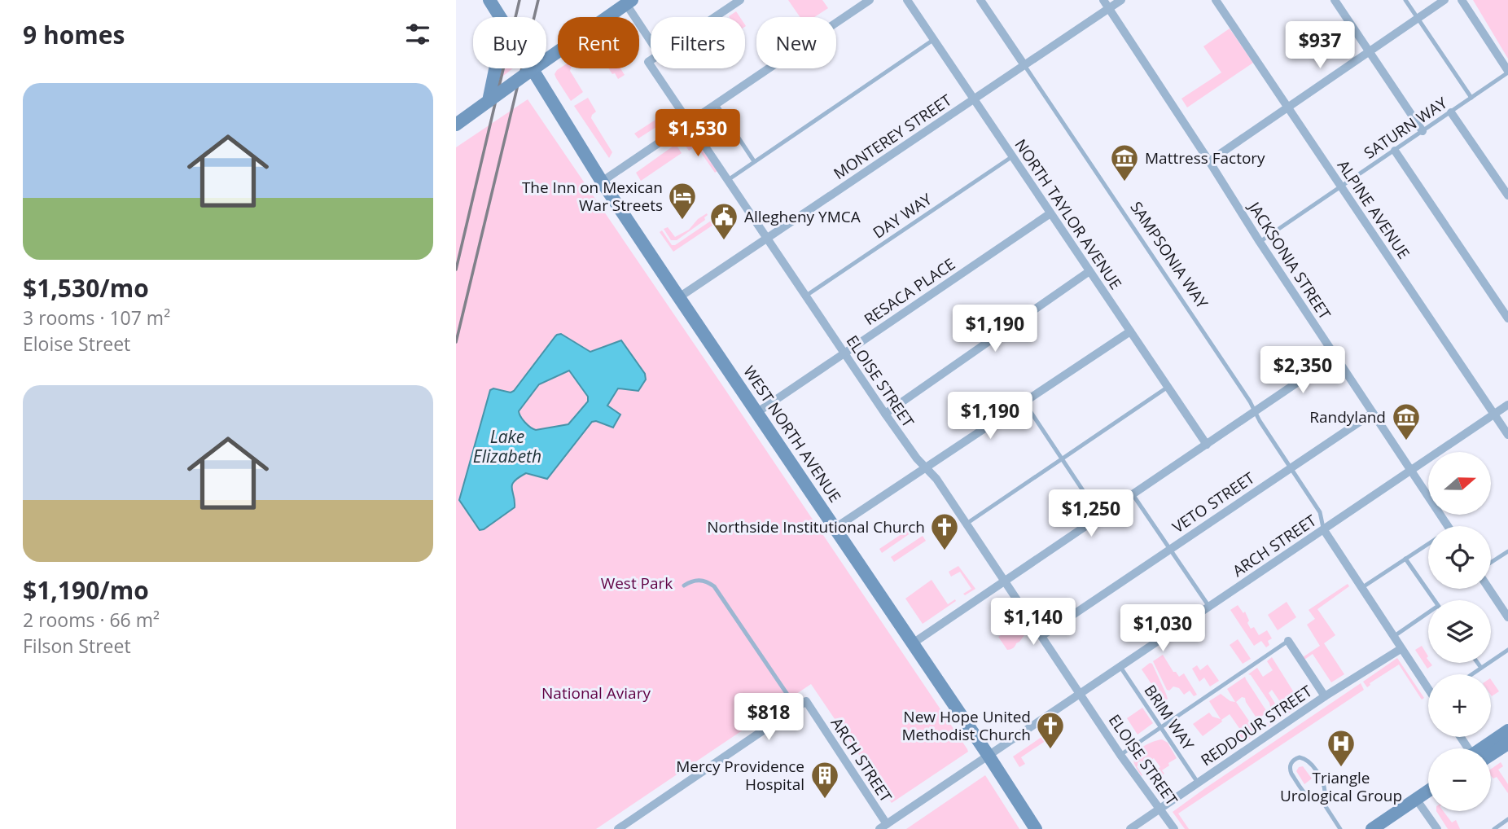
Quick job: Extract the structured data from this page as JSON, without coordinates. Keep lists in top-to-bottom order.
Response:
{
  "streets": {
    "main road": ["WEST NORTH AVENUE"],
    "street": [
      "MONTEREY STREET",
      "ALPINE AVENUE",
      "NORTH TAYLOR AVENUE",
      "SAMPSONIA WAY",
      "JACKSONIA STREET",
      "RESACA PLACE",
      "ELOISE STREET",
      "VETO STREET",
      "ARCH STREET",
      "REDDOUR STREET"
    ],
    "lane": ["SATURN WAY", "DAY WAY", "BRIM WAY"]
  },
  "crossings": [
    ["SATURN WAY", "ALPINE AVENUE"],
    ["SATURN WAY", "JACKSONIA STREET"],
    ["MONTEREY STREET", "NORTH TAYLOR AVENUE"],
    ["MONTEREY STREET", "SAMPSONIA WAY"],
    ["MONTEREY STREET", "JACKSONIA STREET"],
    ["MONTEREY STREET", "ELOISE STREET"],
    ["MONTEREY STREET", "WEST NORTH AVENUE"],
    ["ALPINE AVENUE", "ARCH STREET"],
    ["NORTH TAYLOR AVENUE", "DAY WAY"],
    ["NORTH TAYLOR AVENUE", "RESACA PLACE"],
    ["DAY WAY", "ELOISE STREET"],
    ["SAMPSONIA WAY", "VETO STREET"],
    ["SAMPSONIA WAY", "ARCH STREET"],
    ["JACKSONIA STREET", "VETO STREET"],
    ["JACKSONIA STREET", "ARCH STREET"],
    ["RESACA PLACE", "ELOISE STREET"],
    ["RESACA PLACE", "WEST NORTH AVENUE"],
    ["ELOISE STREET", "VETO STREET"],
    ["ELOISE STREET", "ARCH STREET"],
    ["ELOISE STREET", "REDDOUR STREET"],
    ["WEST NORTH AVENUE", "ARCH STREET"],
    ["ARCH STREET", "BRIM WAY"],
    ["BRIM WAY", "REDDOUR STREET"]
  ],
  "water": ["Lake Elizabeth"],
  "parks": ["West Park", "National Aviary"],
  "places": {
    "museum": ["Mattress Factory", "Randyland"],
    "hotel": ["The Inn on Mexican War Streets"],
    "public building": ["Allegheny YMCA"],
    "church": ["Northside Institutional Church", "New Hope United Methodist Church"],
    "hospital": ["Triangle Urological Group"],
    "building": ["Mercy Providence Hospital"]
  },
  "north": "right",
  "page": {
    "heading": "9 homes",
    "chip": [
      "Buy",
      "Rent",
      "Filters",
      "New"
    ],
    "price": [
      "$937",
      "$1,530",
      "$1,190",
      "$2,350",
      "$1,190",
      "$1,250",
      "$1,140",
      "$1,030",
      "$818"
    ],
    "list": [
      {
        "name": "$1,530/mo",
        "note": "3 rooms · 107 m² · Eloise Street"
      },
      {
        "name": "$1,190/mo",
        "note": "2 rooms · 66 m² · Filson Street"
      }
    ],
    "map_buttons": ["+", "−"]
  }
}
